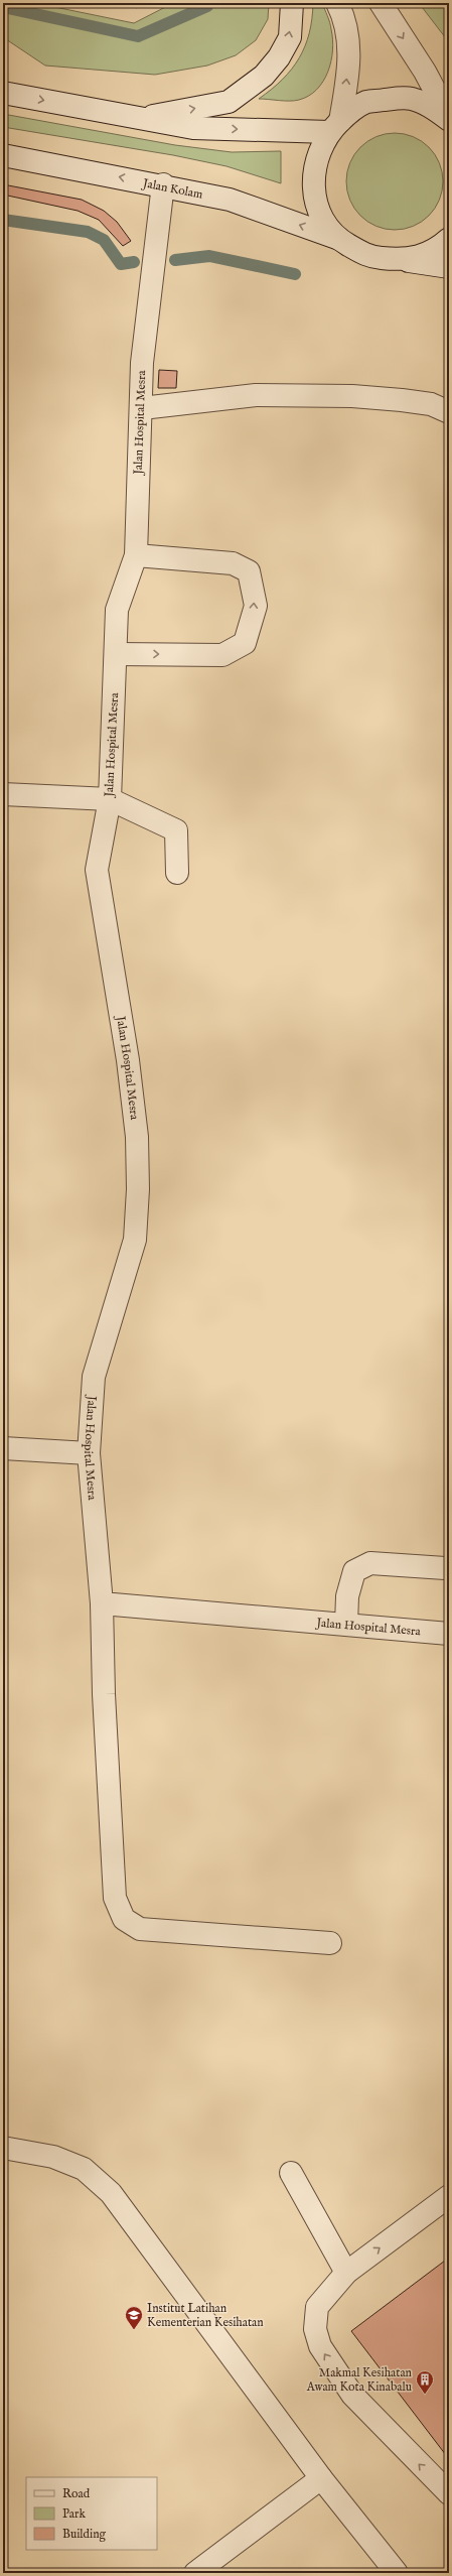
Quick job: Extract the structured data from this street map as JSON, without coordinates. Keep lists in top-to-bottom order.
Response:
{
  "streets": {
    "main road": ["Jalan Kolam", "Jalan Hospital Mesra"]
  },
  "crossings": [
    ["Jalan Kolam", "Jalan Hospital Mesra"]
  ],
  "places": {
    "school or university": ["Institut Latihan Kementerian Kesihatan"],
    "building": ["Makmal Kesihatan Awam Kota Kinabalu"]
  },
  "legend": ["Road", "Park", "Building"]
}
